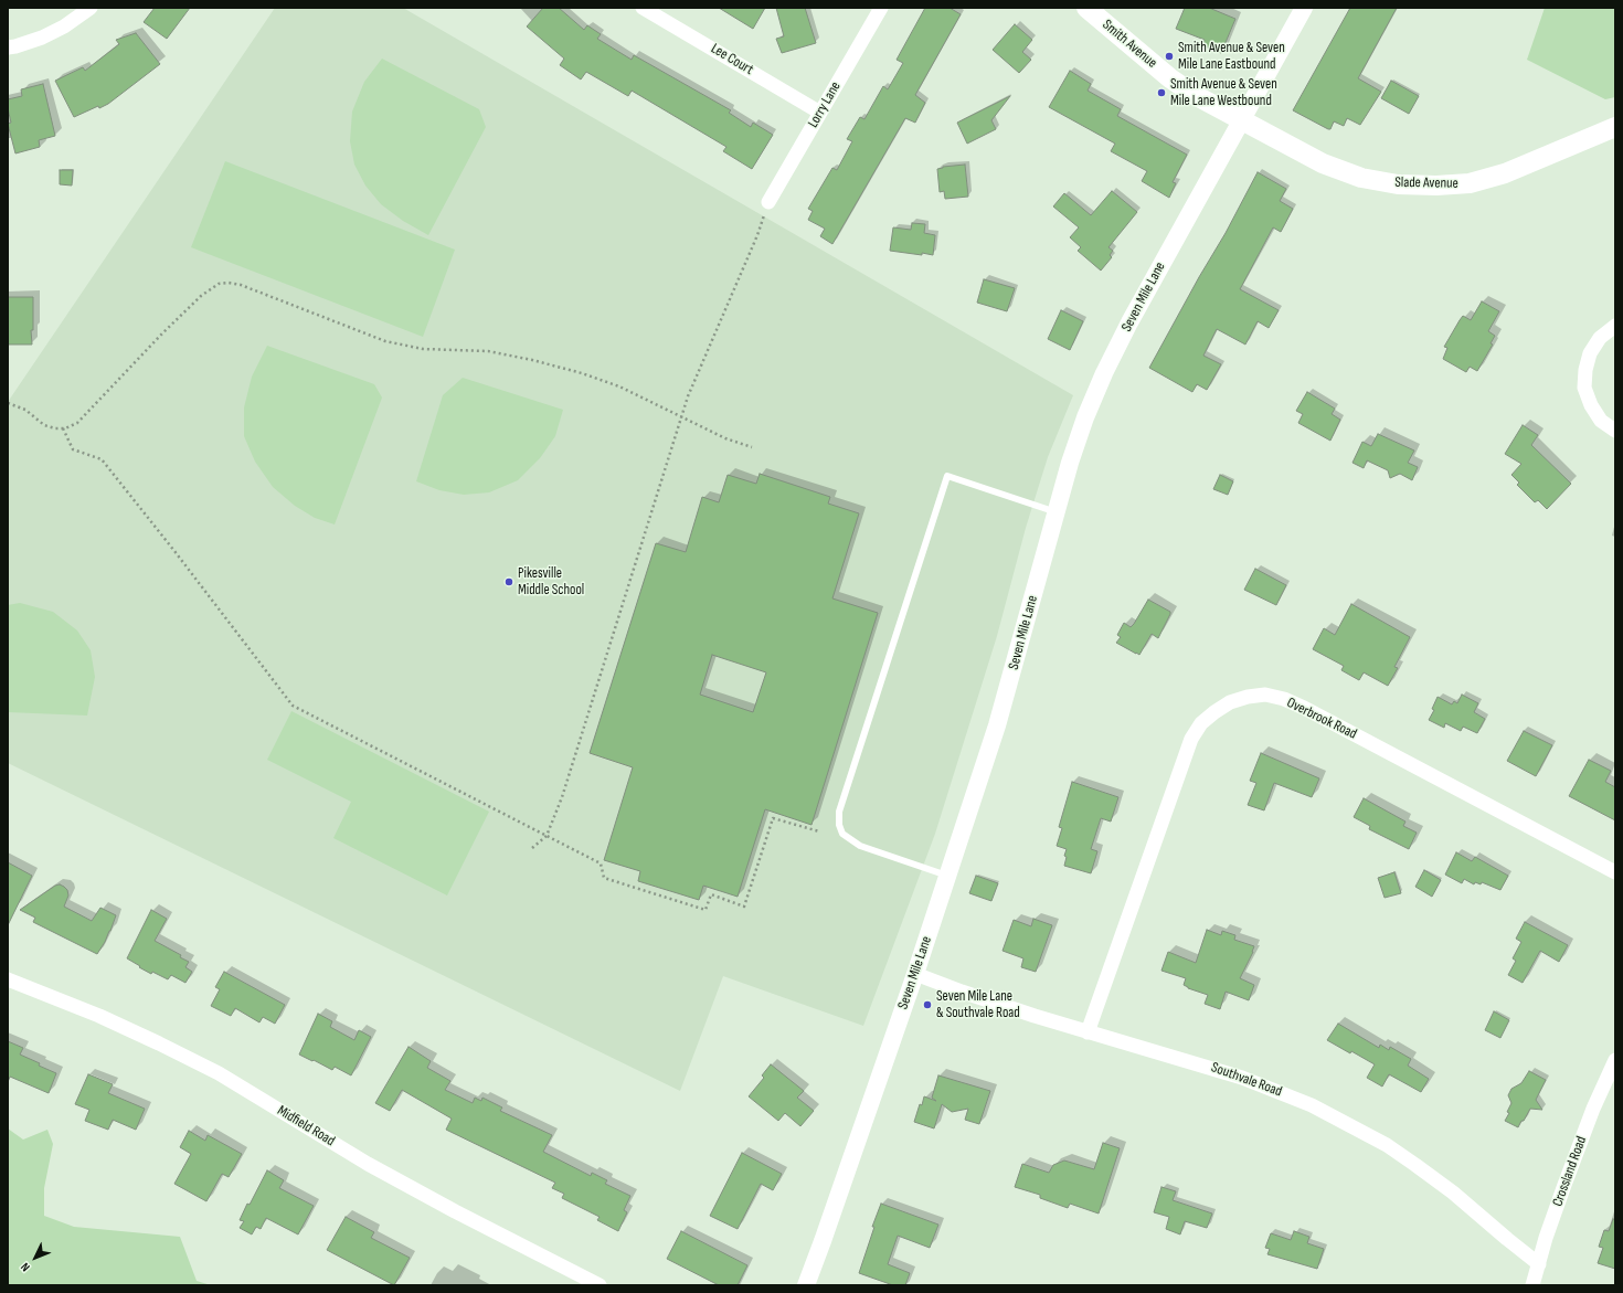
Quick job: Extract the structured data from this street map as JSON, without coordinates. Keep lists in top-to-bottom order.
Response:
{
  "streets": {
    "main road": ["Smith Avenue", "Slade Avenue"],
    "street": [
      "Lee Court",
      "Lorry Lane",
      "Seven Mile Lane",
      "Overbrook Road",
      "Southvale Road",
      "Midfield Road",
      "Crossland Road"
    ]
  },
  "crossings": [
    ["Smith Avenue", "Slade Avenue"],
    ["Smith Avenue", "Seven Mile Lane"],
    ["Lee Court", "Lorry Lane"],
    ["Slade Avenue", "Seven Mile Lane"],
    ["Seven Mile Lane", "Southvale Road"],
    ["Overbrook Road", "Southvale Road"],
    ["Southvale Road", "Crossland Road"]
  ],
  "places": [
    "Smith Avenue & Seven Mile Lane Eastbound",
    "Smith Avenue & Seven Mile Lane Westbound",
    "Pikesville Middle School",
    "Seven Mile Lane & Southvale Road"
  ],
  "north": "bottom left"
}
